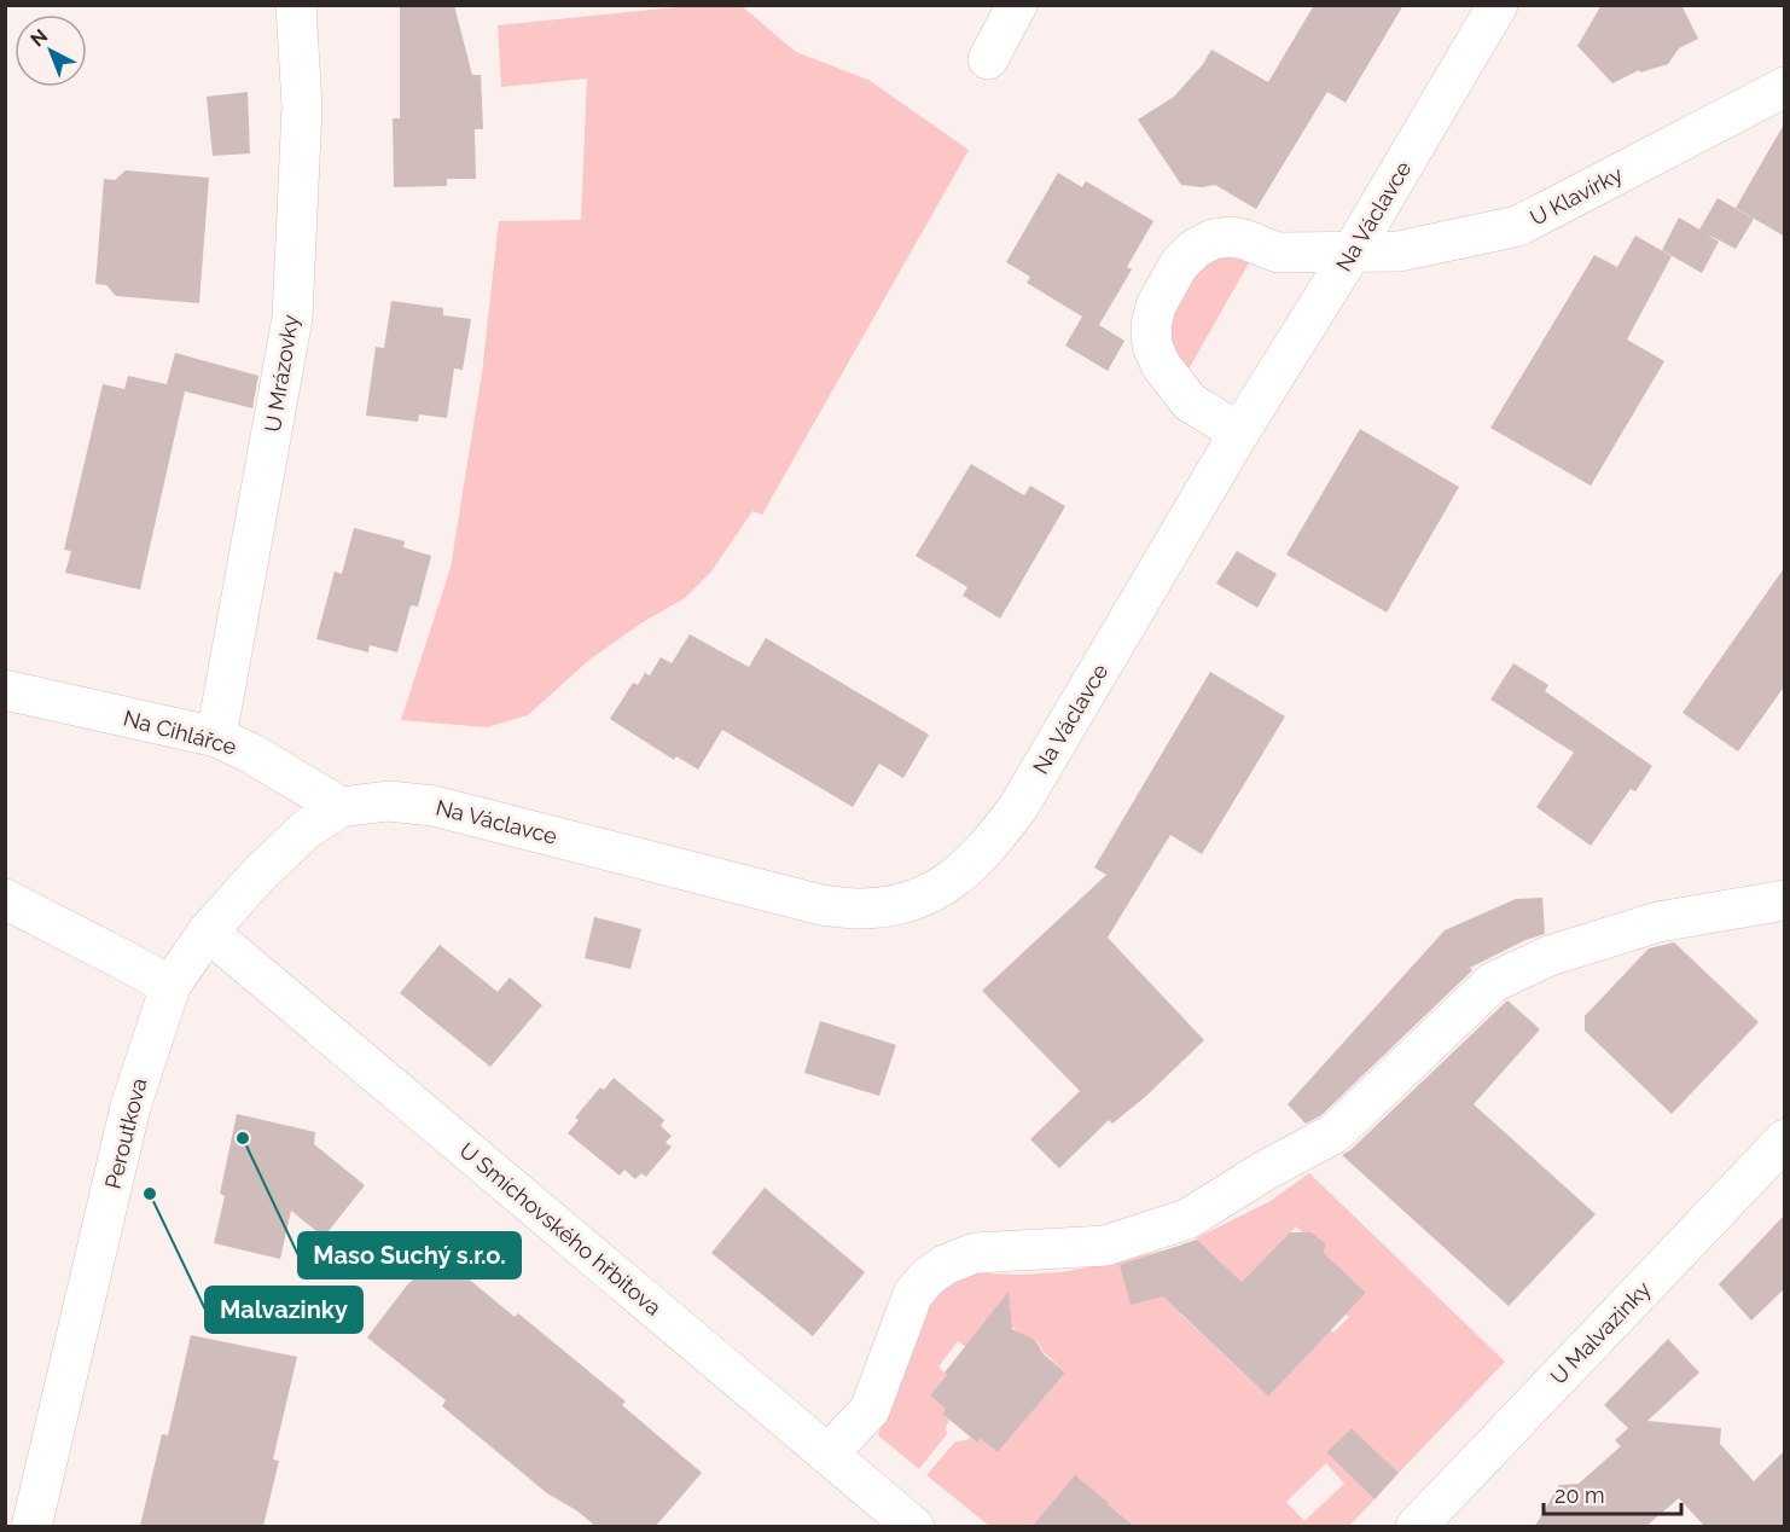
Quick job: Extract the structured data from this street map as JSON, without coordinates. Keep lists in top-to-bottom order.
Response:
{
  "streets": {
    "street": [
      "U Klavírky",
      "Na Václavce",
      "U Mrázovky",
      "Na Cihlářce",
      "Peroutkova",
      "U Smíchovského hřbitova",
      "U Malvazinky"
    ]
  },
  "crossings": [
    ["U Klavírky", "Na Václavce"],
    ["Na Václavce", "Na Cihlářce"],
    ["Na Václavce", "Peroutkova"],
    ["U Mrázovky", "Na Cihlářce"],
    ["Na Cihlářce", "Peroutkova"],
    ["Peroutkova", "U Smíchovského hřbitova"]
  ],
  "places": ["Maso Suchý s.r.o.", "Malvazinky"],
  "scale_bar": "20 m",
  "north": "top left"
}
